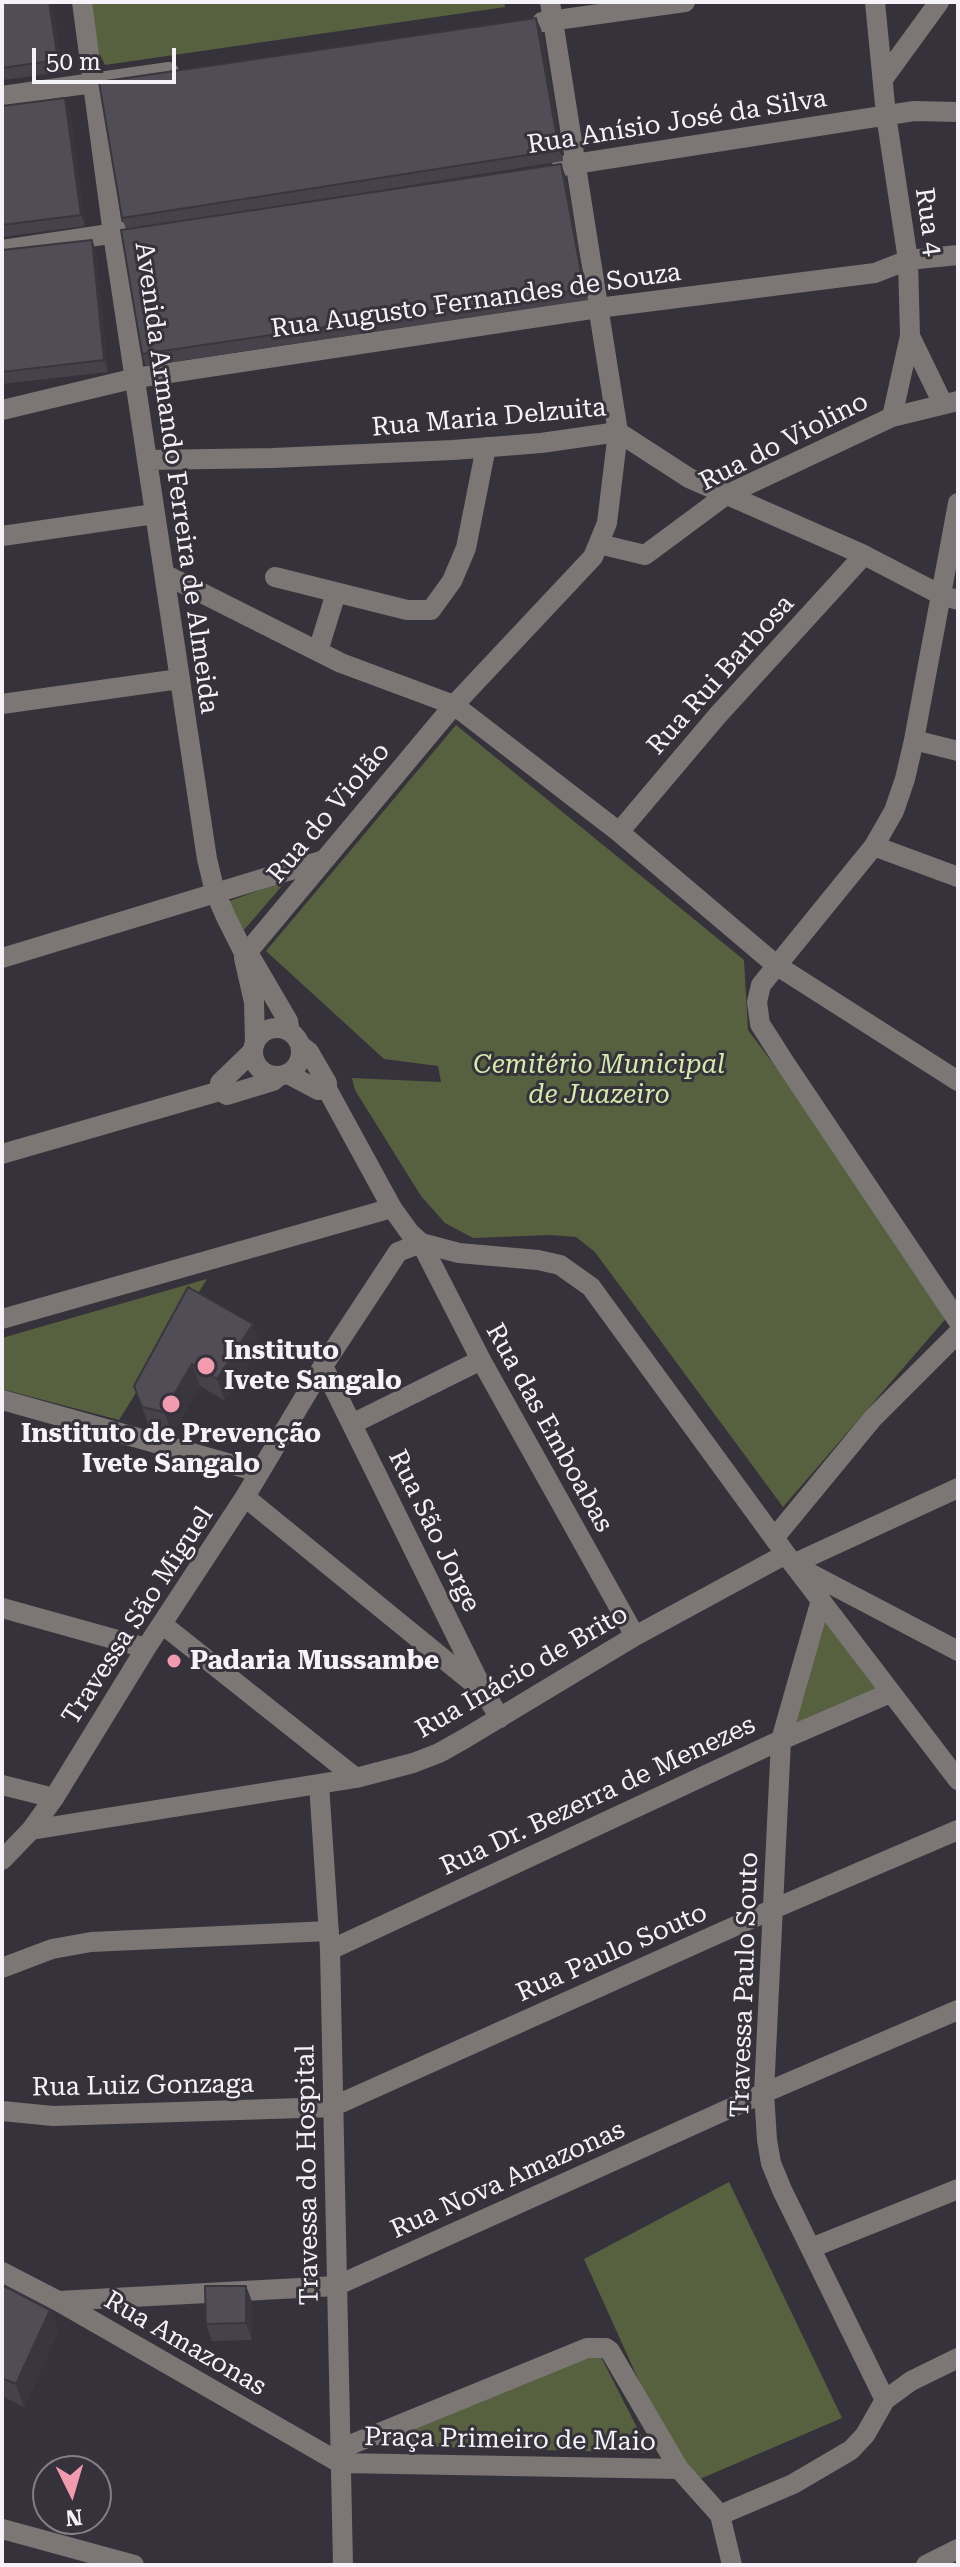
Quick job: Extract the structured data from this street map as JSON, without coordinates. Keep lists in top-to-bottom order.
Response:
{
  "streets": {
    "street": [
      "Rua Anísio José da Silva",
      "Rua 4",
      "Rua Augusto Fernandes de Souza",
      "Rua Maria Delzuita",
      "Rua do Violino",
      "Avenida Armando Ferreira de Almeida",
      "Rua Rui Barbosa",
      "Rua do Violão",
      "Rua das Emboabas",
      "Rua São Jorge",
      "Travessa São Miguel",
      "Rua Inácio de Brito",
      "Rua Dr. Bezerra de Menezes",
      "Rua Paulo Souto",
      "Travessa Paulo Souto",
      "Rua Luiz Gonzaga",
      "Travessa do Hospital",
      "Rua Nova Amazonas",
      "Rua Amazonas",
      "Praça Primeiro de Maio"
    ]
  },
  "crossings": [
    ["Rua Anísio José da Silva", "Rua 4"],
    ["Rua 4", "Rua Augusto Fernandes de Souza"],
    ["Rua 4", "Rua do Violino"],
    ["Rua Augusto Fernandes de Souza", "Avenida Armando Ferreira de Almeida"],
    ["Rua Maria Delzuita", "Rua do Violino"],
    ["Rua Maria Delzuita", "Avenida Armando Ferreira de Almeida"],
    ["Rua Maria Delzuita", "Rua Rui Barbosa"],
    ["Rua do Violino", "Rua do Violão"],
    ["Avenida Armando Ferreira de Almeida", "Rua do Violão"],
    ["Avenida Armando Ferreira de Almeida", "Rua das Emboabas"],
    ["Rua do Violão", "Rua das Emboabas"],
    ["Rua das Emboabas", "Travessa São Miguel"],
    ["Rua das Emboabas", "Rua Inácio de Brito"],
    ["Rua São Jorge", "Travessa São Miguel"],
    ["Rua São Jorge", "Rua Inácio de Brito"],
    ["Travessa São Miguel", "Rua Inácio de Brito"],
    ["Rua Inácio de Brito", "Travessa do Hospital"],
    ["Rua Dr. Bezerra de Menezes", "Travessa Paulo Souto"],
    ["Rua Dr. Bezerra de Menezes", "Travessa do Hospital"],
    ["Rua Paulo Souto", "Travessa Paulo Souto"],
    ["Rua Paulo Souto", "Rua Luiz Gonzaga"],
    ["Rua Paulo Souto", "Travessa do Hospital"],
    ["Travessa Paulo Souto", "Rua Nova Amazonas"],
    ["Rua Luiz Gonzaga", "Travessa do Hospital"],
    ["Travessa do Hospital", "Rua Nova Amazonas"],
    ["Travessa do Hospital", "Rua Amazonas"],
    ["Travessa do Hospital", "Praça Primeiro de Maio"],
    ["Rua Nova Amazonas", "Rua Amazonas"],
    ["Rua Amazonas", "Praça Primeiro de Maio"]
  ],
  "parks": ["Cemitério Municipal de Juazeiro"],
  "places": ["Instituto Ivete Sangalo", "Instituto de Prevenção Ivete Sangalo", "Padaria Mussambe"],
  "scale_bar": "50 m",
  "north": "bottom"
}
